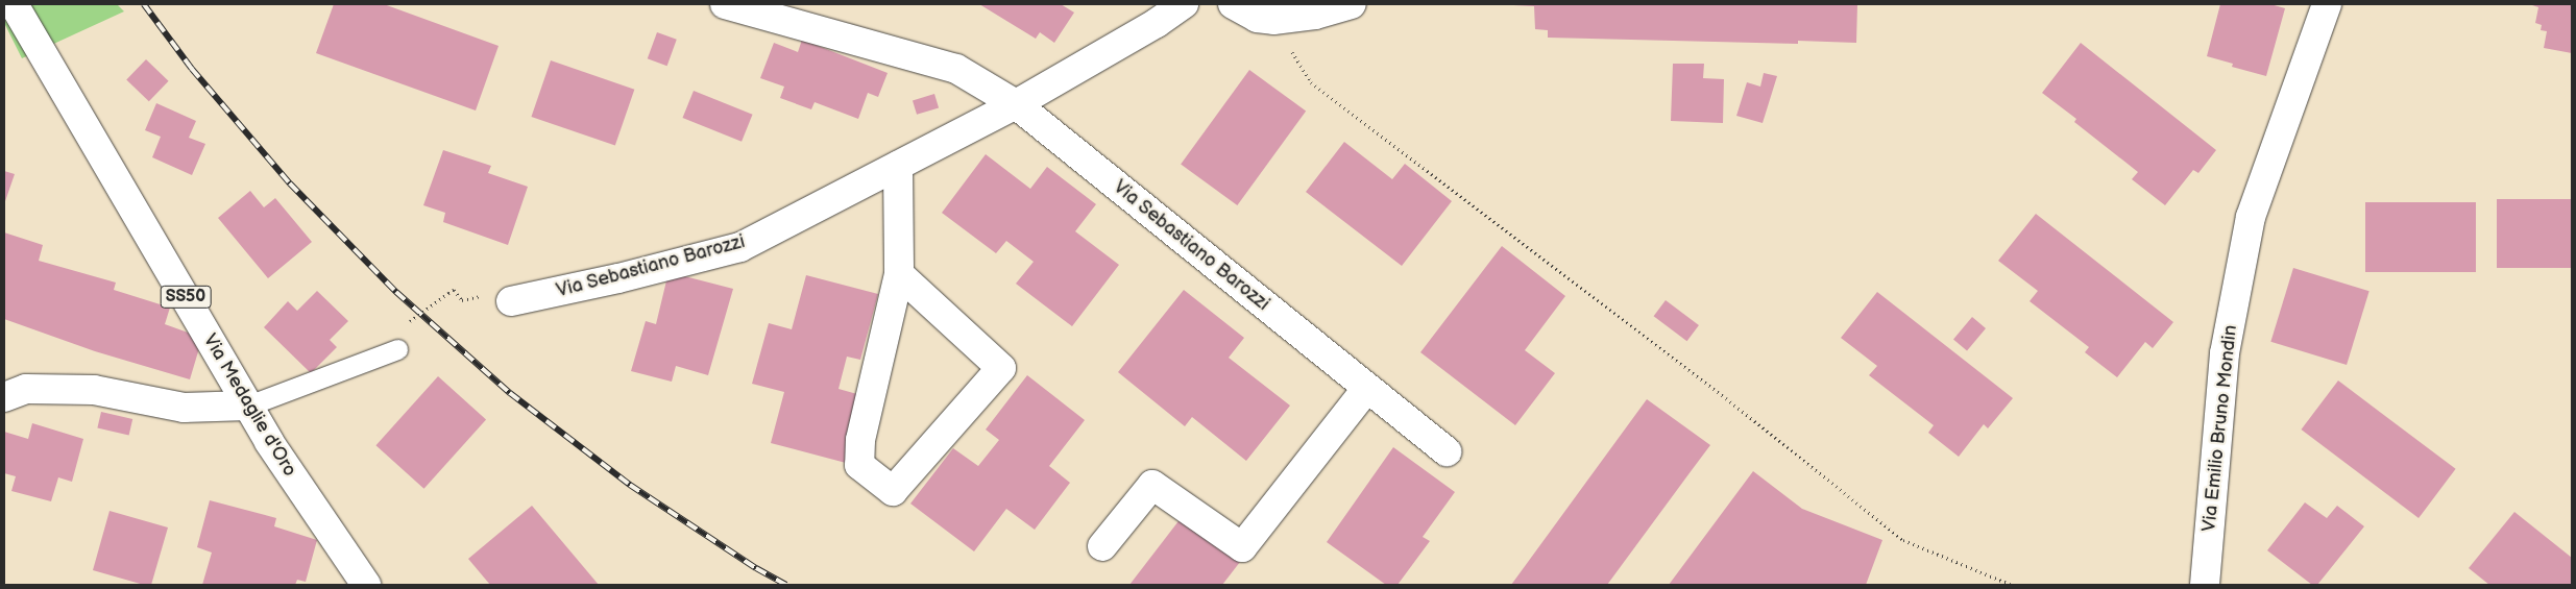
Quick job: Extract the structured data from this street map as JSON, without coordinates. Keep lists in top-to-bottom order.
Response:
{
  "streets": {
    "street": [
      "Via Sebastiano Barozzi",
      "SS50",
      "Via Medaglie d'Oro",
      "Via Emilio Bruno Mondin"
    ]
  }
}
